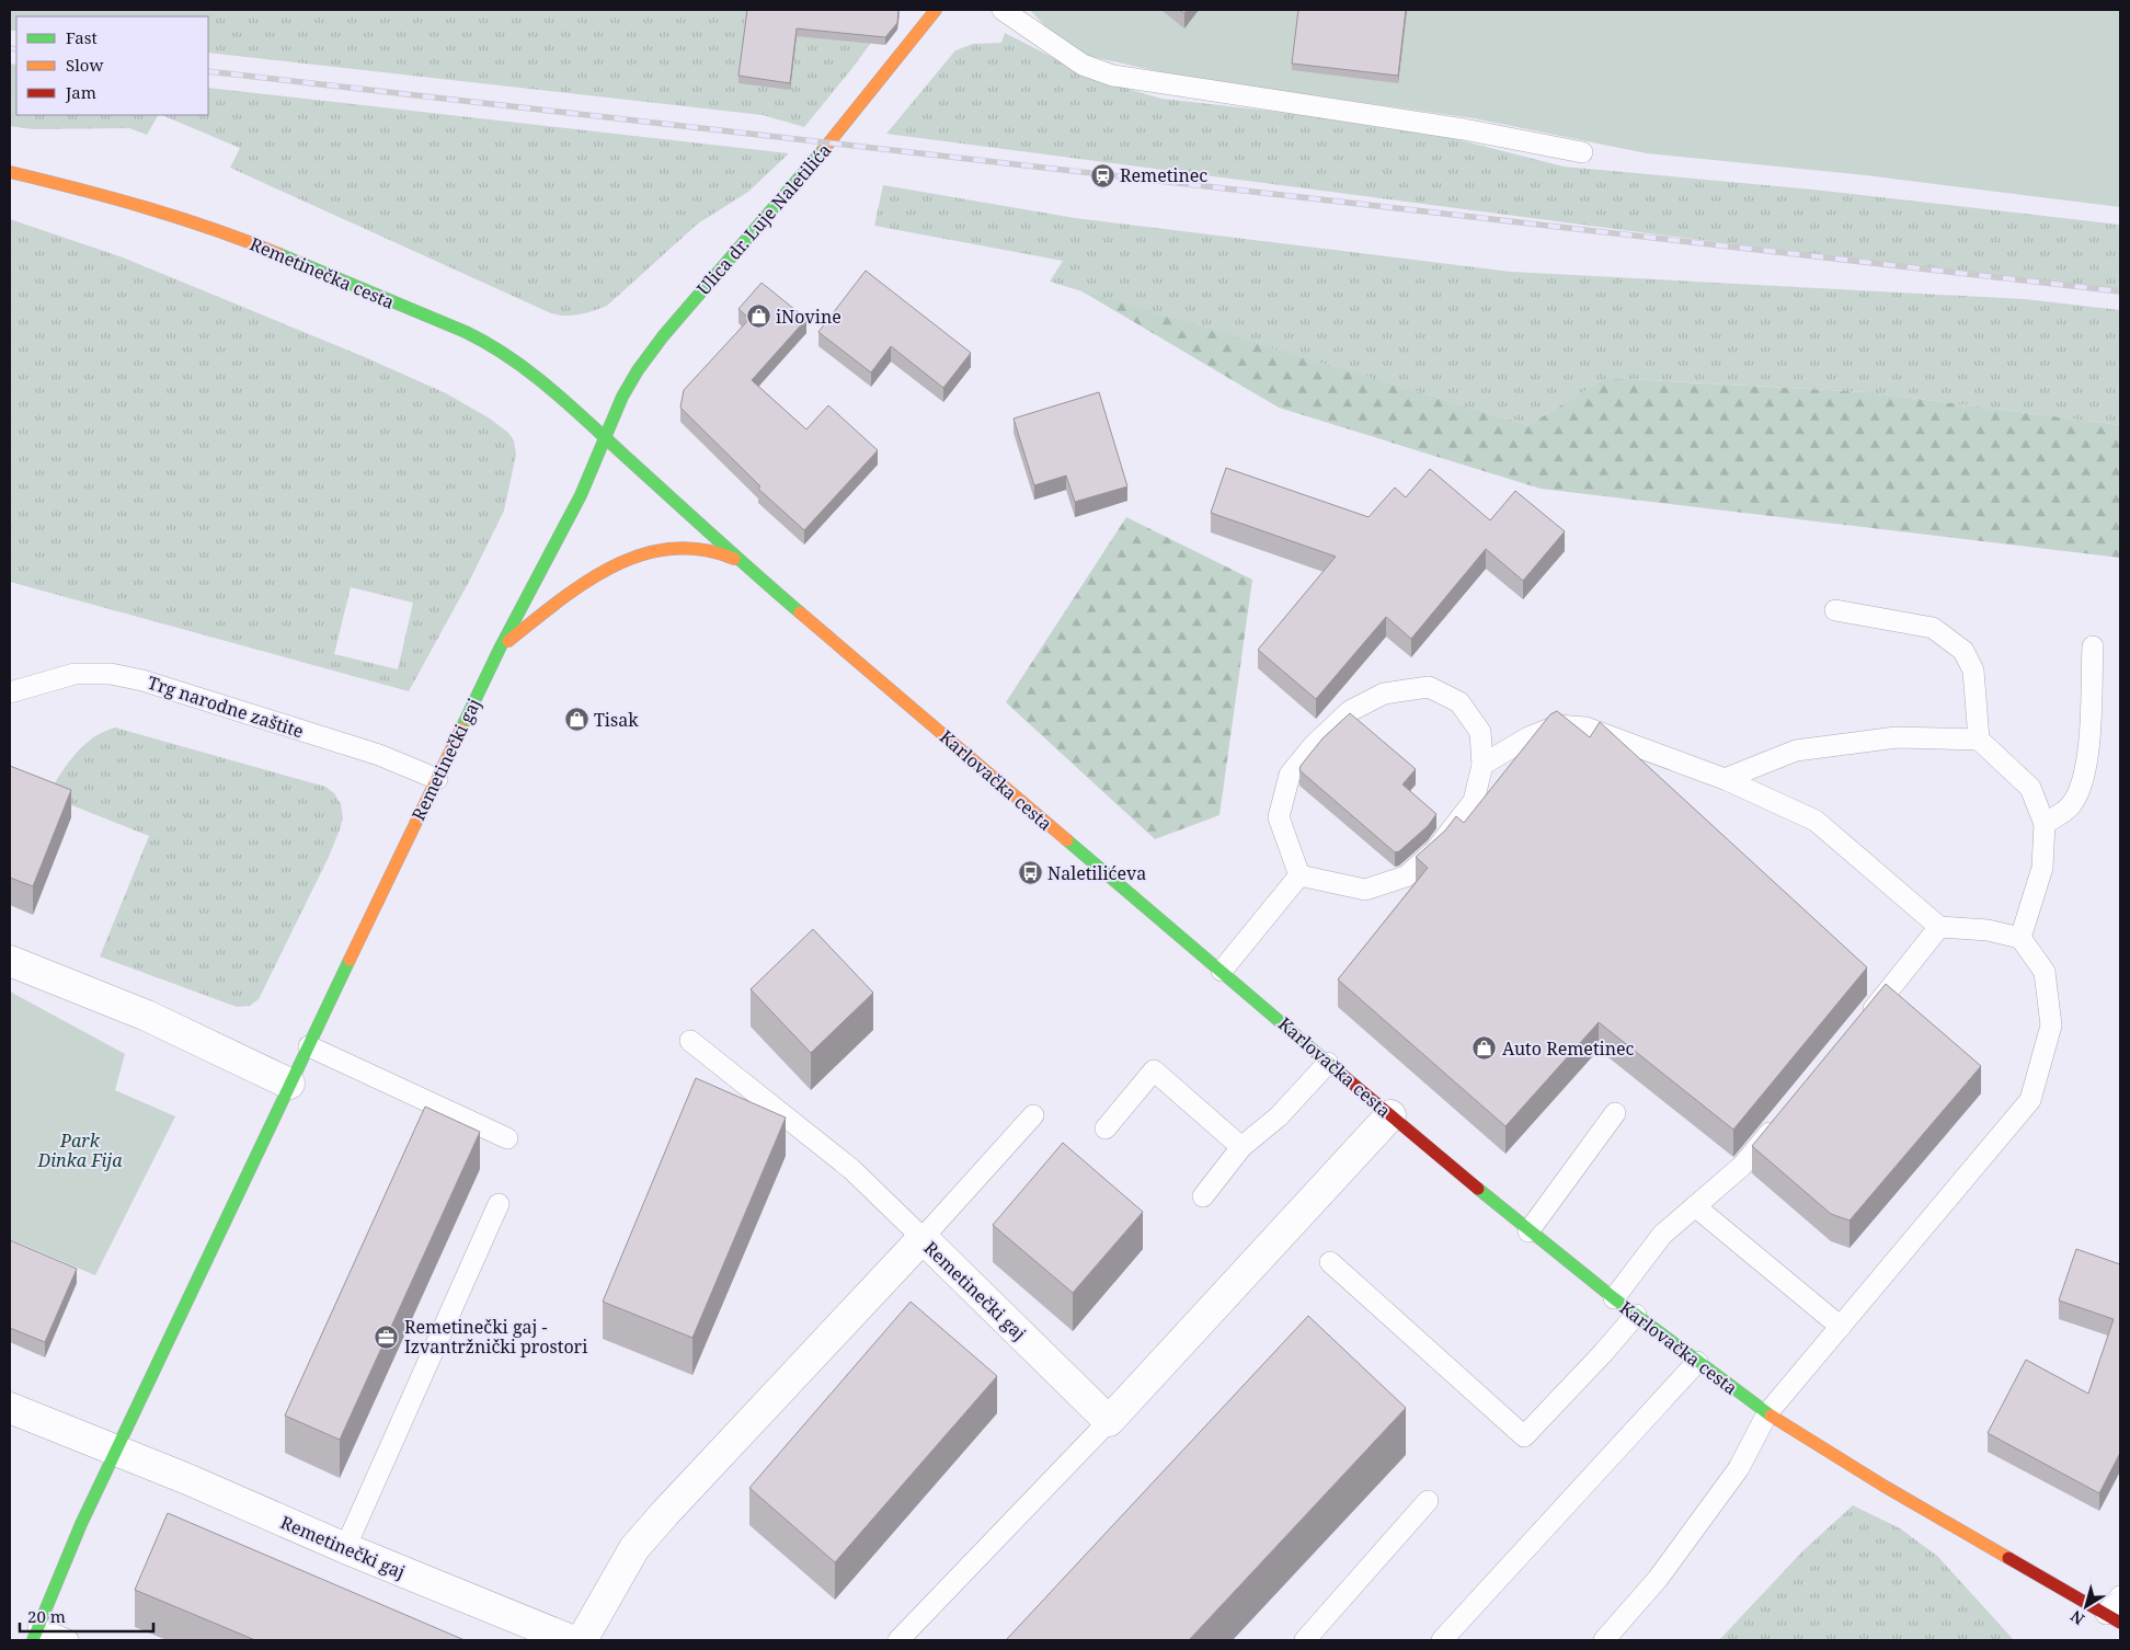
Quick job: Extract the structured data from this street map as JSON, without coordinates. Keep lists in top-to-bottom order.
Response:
{
  "streets": {
    "main road": [
      "Ulica dr. Luje Naletilića",
      "Remetinečka cesta",
      "Remetinečki gaj",
      "Karlovačka cesta"
    ],
    "lane": ["Trg narodne zaštite"]
  },
  "crossings": [
    ["Ulica dr. Luje Naletilića", "Remetinečka cesta"],
    ["Ulica dr. Luje Naletilića", "Remetinečki gaj"],
    ["Ulica dr. Luje Naletilića", "Karlovačka cesta"],
    ["Remetinečka cesta", "Remetinečki gaj"],
    ["Remetinečka cesta", "Karlovačka cesta"],
    ["Trg narodne zaštite", "Remetinečki gaj"],
    ["Remetinečki gaj", "Karlovačka cesta"]
  ],
  "parks": ["Park Dinka Fija"],
  "places": {
    "station": ["Remetinec"],
    "shop": ["iNovine", "Tisak", "Auto Remetinec"],
    "bus stop": ["Naletilićeva"],
    "office": ["Remetinečki gaj - Izvantržnički prostori"]
  },
  "legend": ["Fast", "Slow", "Jam"],
  "scale_bar": "20 m",
  "north": "bottom left"
}
